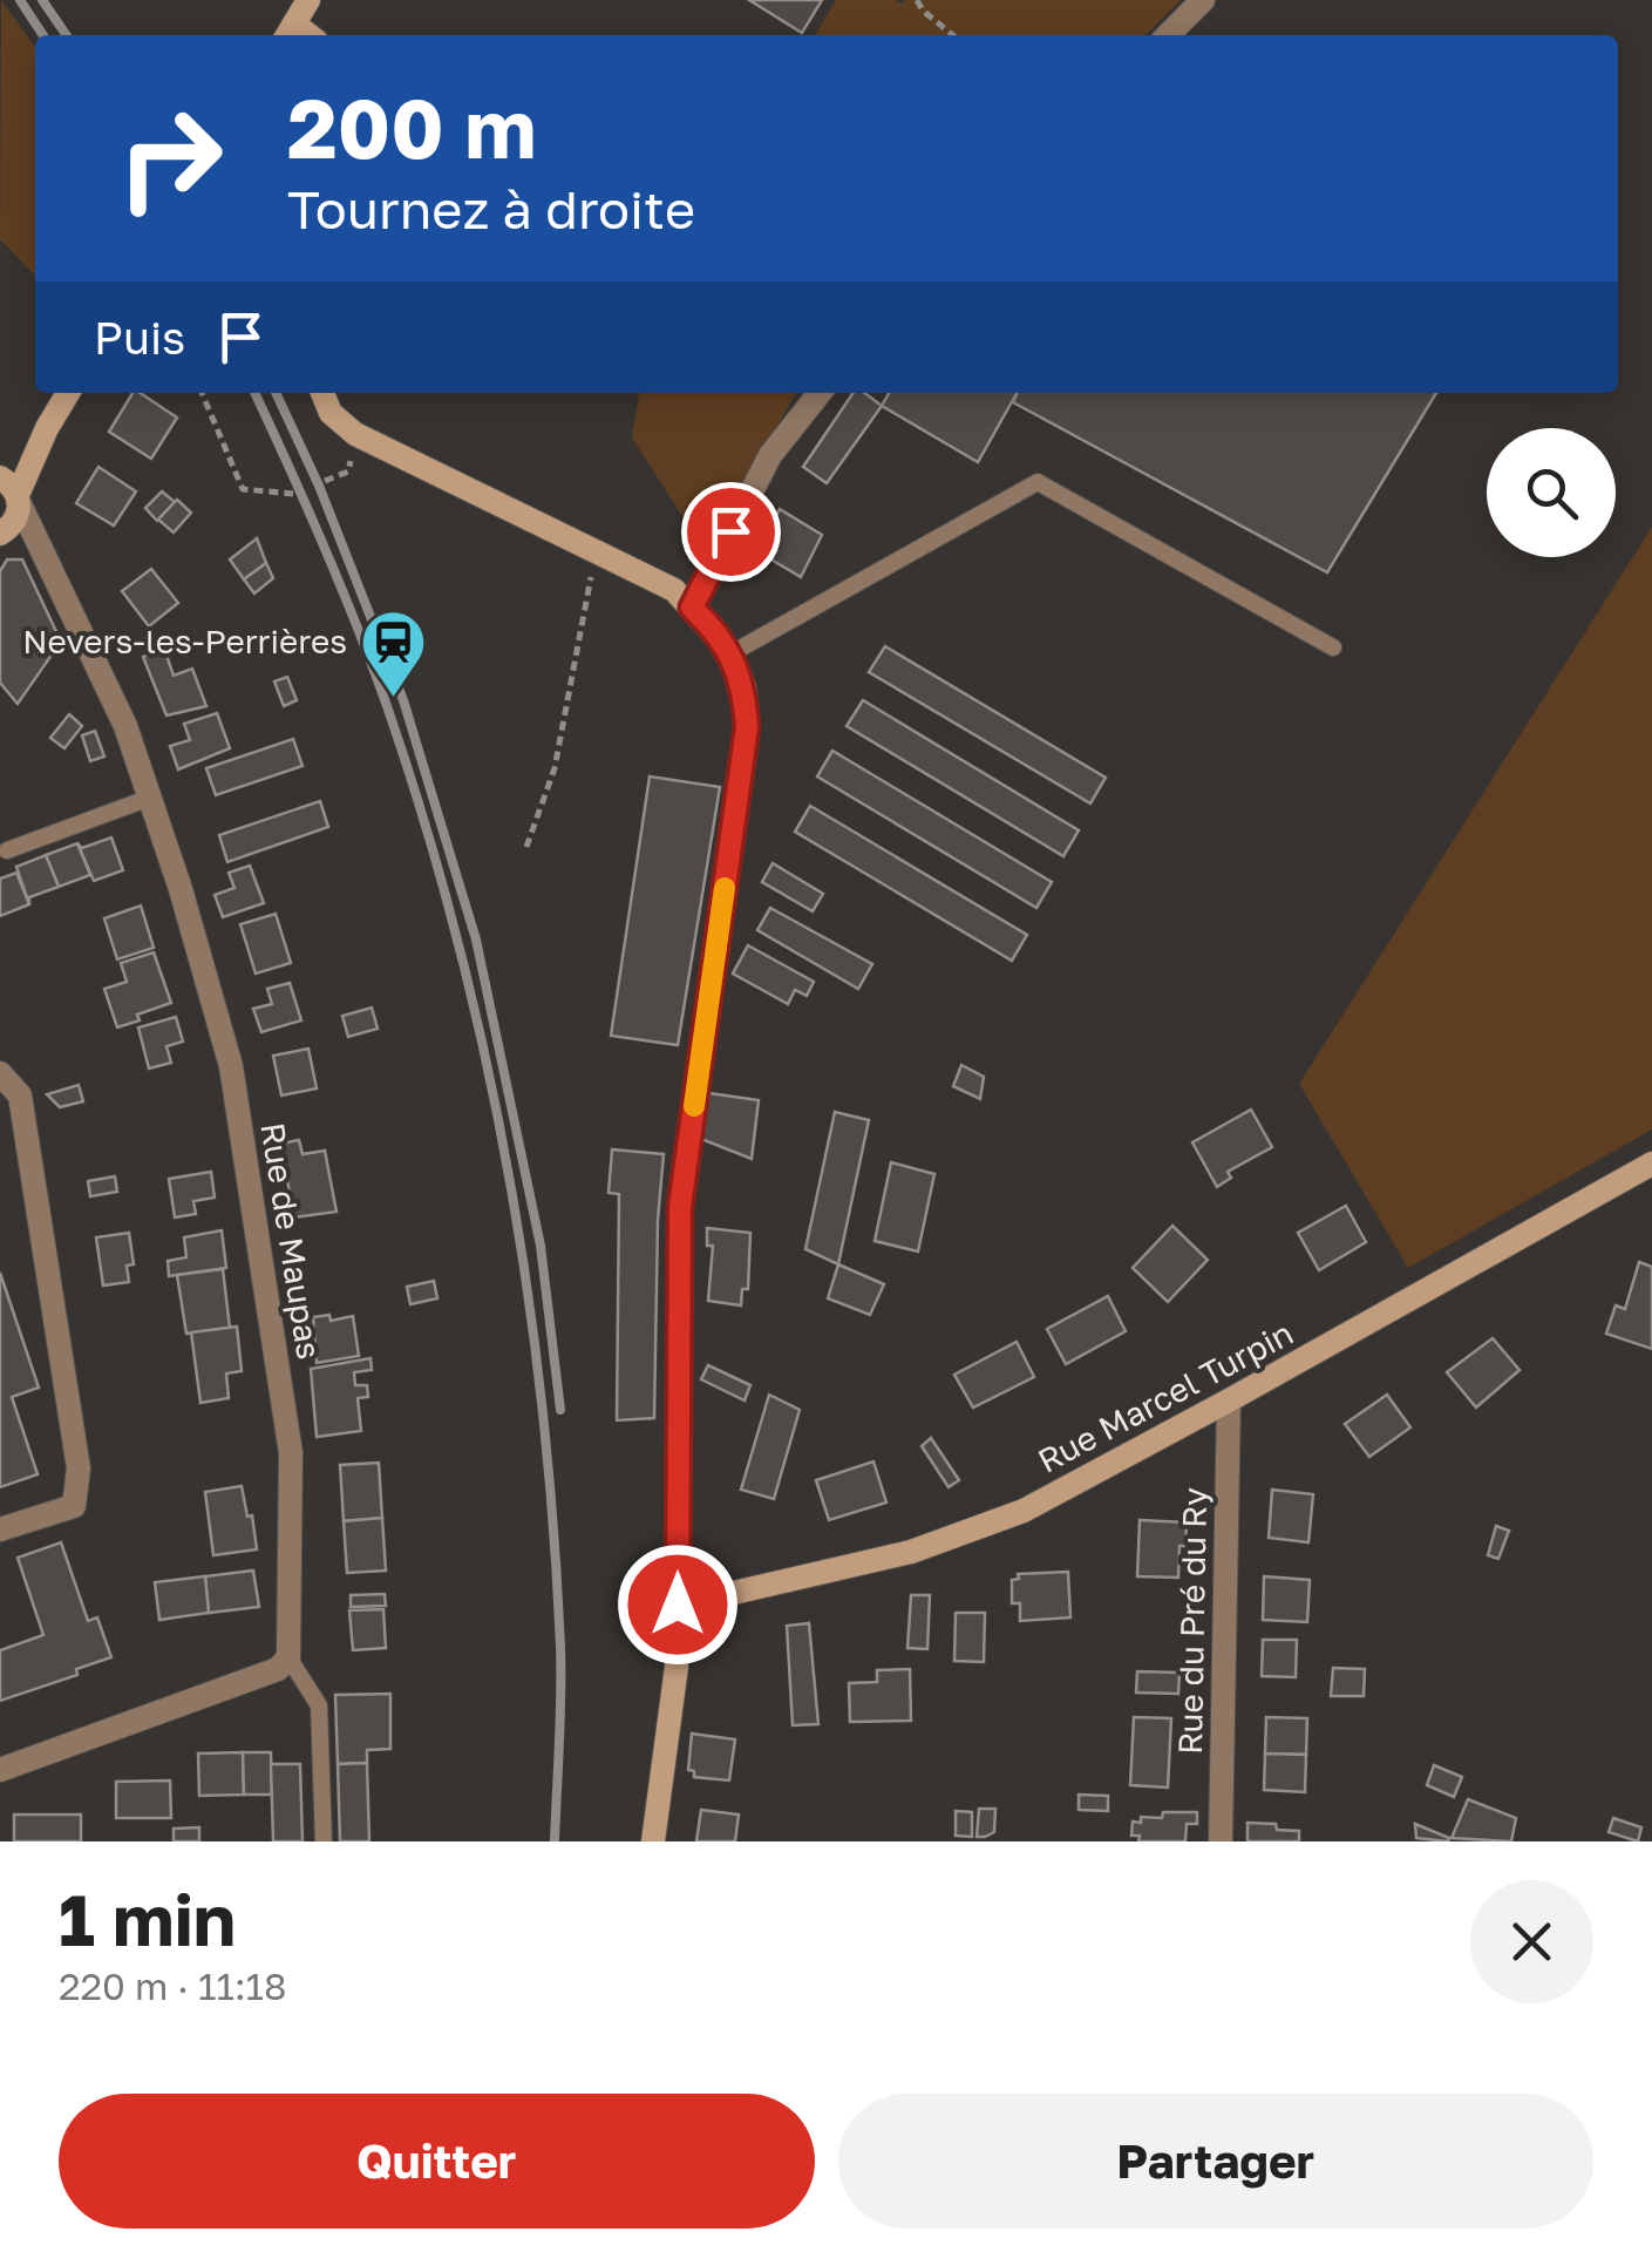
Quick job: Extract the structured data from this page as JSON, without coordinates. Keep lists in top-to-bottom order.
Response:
{
  "streets": {
    "street": ["Rue de Maupas", "Rue Marcel Turpin", "Rue du Pré du Ry"]
  },
  "crossings": [
    ["Rue Marcel Turpin", "Rue du Pré du Ry"]
  ],
  "places": {
    "station": ["Nevers-les-Perrières"]
  },
  "page": {
    "turn": ["200 m", "Tournez à droite"],
    "then": "Puis",
    "heading": ["1 min", "220 m · 11:18"],
    "buttons": ["Quitter", "Partager"]
  }
}
